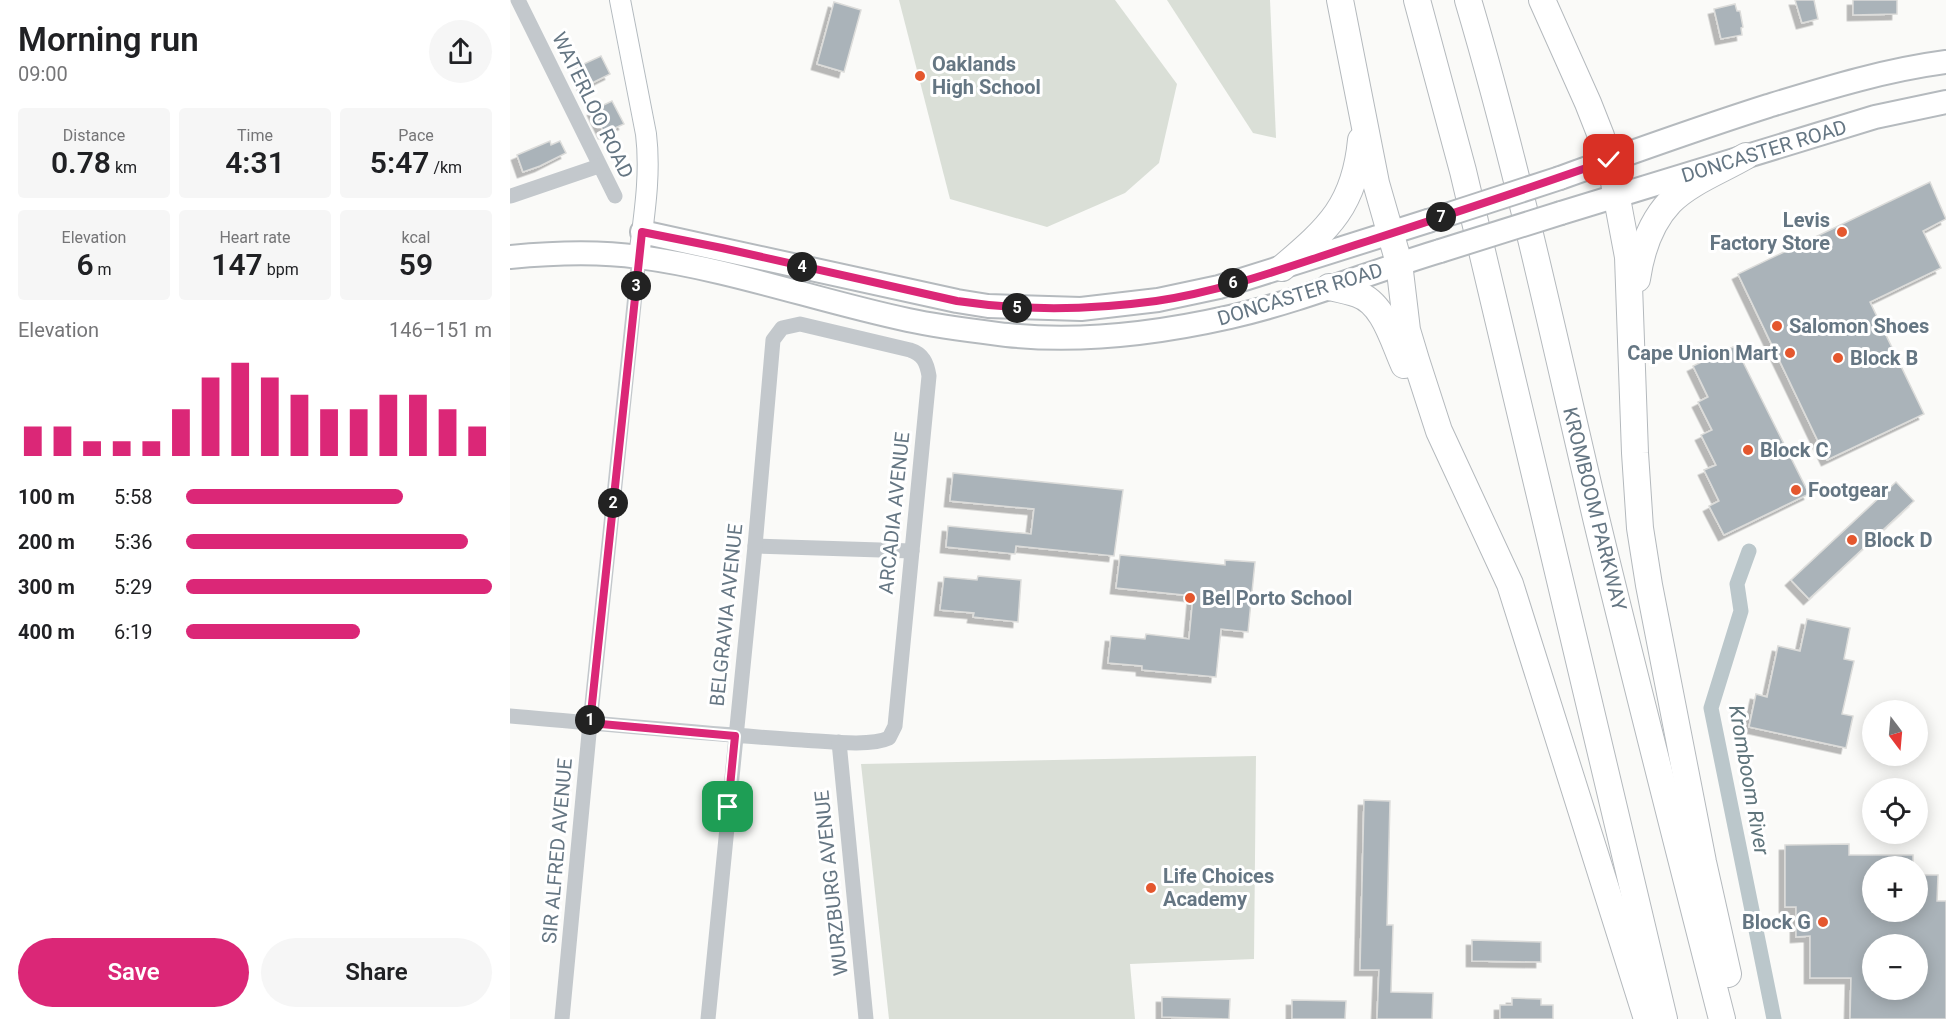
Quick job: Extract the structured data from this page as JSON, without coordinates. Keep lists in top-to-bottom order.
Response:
{
  "streets": {
    "highway": ["KROMBOOM PARKWAY"],
    "main road": ["DONCASTER ROAD"],
    "street": [
      "WATERLOO ROAD",
      "ARCADIA AVENUE",
      "BELGRAVIA AVENUE",
      "SIR ALFRED AVENUE",
      "WURZBURG AVENUE"
    ]
  },
  "crossings": [
    ["DONCASTER ROAD", "SIR ALFRED AVENUE"],
    ["ARCADIA AVENUE", "BELGRAVIA AVENUE"],
    ["ARCADIA AVENUE", "WURZBURG AVENUE"]
  ],
  "water": ["Kromboom River"],
  "places": [
    "Oaklands High School",
    "Levis Factory Store",
    "Salomon Shoes",
    "Cape Union Mart",
    "Block B",
    "Block C",
    "Footgear",
    "Block D",
    "Bel Porto School",
    "Life Choices Academy",
    "Block G"
  ],
  "north": "bottom",
  "page": {
    "heading": ["Morning run", "09:00"],
    "stats": [
      ["Distance", "0.78 km"],
      ["Time", "4:31"],
      ["Pace", "5:47 /km"],
      ["Elevation", "6 m"],
      ["Heart rate", "147 bpm"],
      ["kcal", "59"]
    ],
    "pins": [
      "7",
      "4",
      "6",
      "3",
      "5",
      "2",
      "1"
    ],
    "chart": ["Elevation", "146–151 m"],
    "list": [
      {
        "name": "100 m",
        "note": "5:58"
      },
      {
        "name": "200 m",
        "note": "5:36"
      },
      {
        "name": "300 m",
        "note": "5:29"
      },
      {
        "name": "400 m",
        "note": "6:19"
      }
    ],
    "map_buttons": ["+", "−"],
    "buttons": ["Save", "Share"]
  }
}
